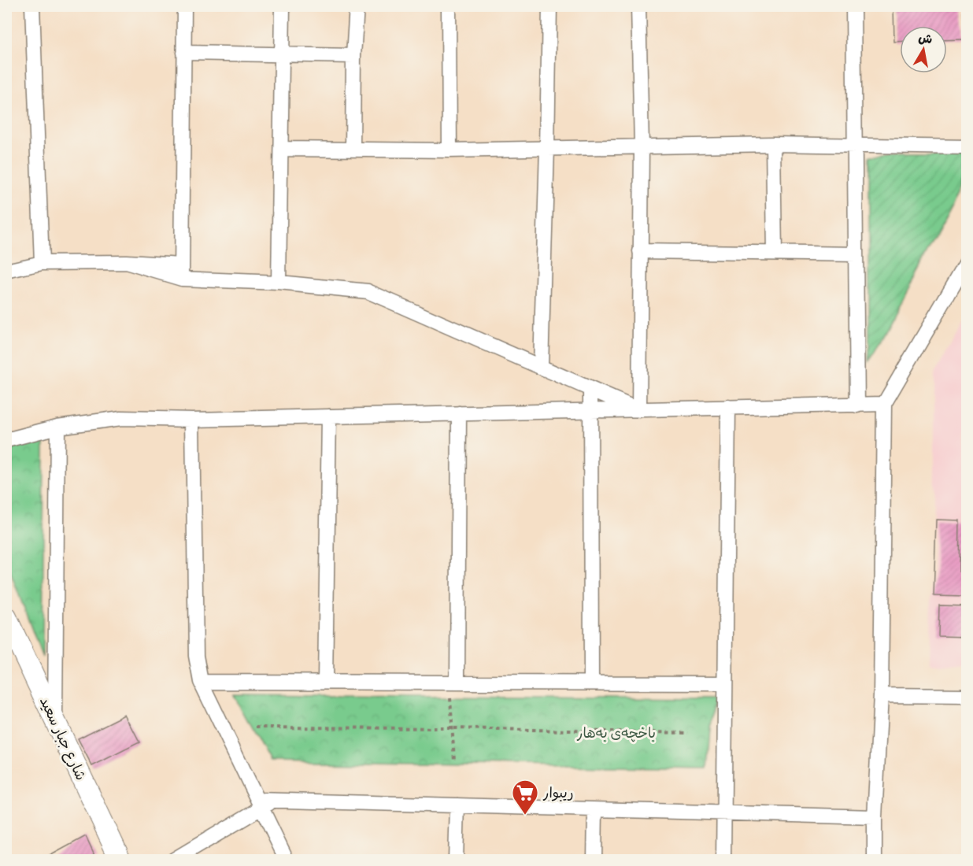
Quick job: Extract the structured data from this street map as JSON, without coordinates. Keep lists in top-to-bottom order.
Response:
{
  "streets": {
    "street": ["شارع جبار سعيد"]
  },
  "parks": ["باخچەی بەهار"],
  "places": {
    "supermarket": ["ريبوار"]
  },
  "north": "top"
}
